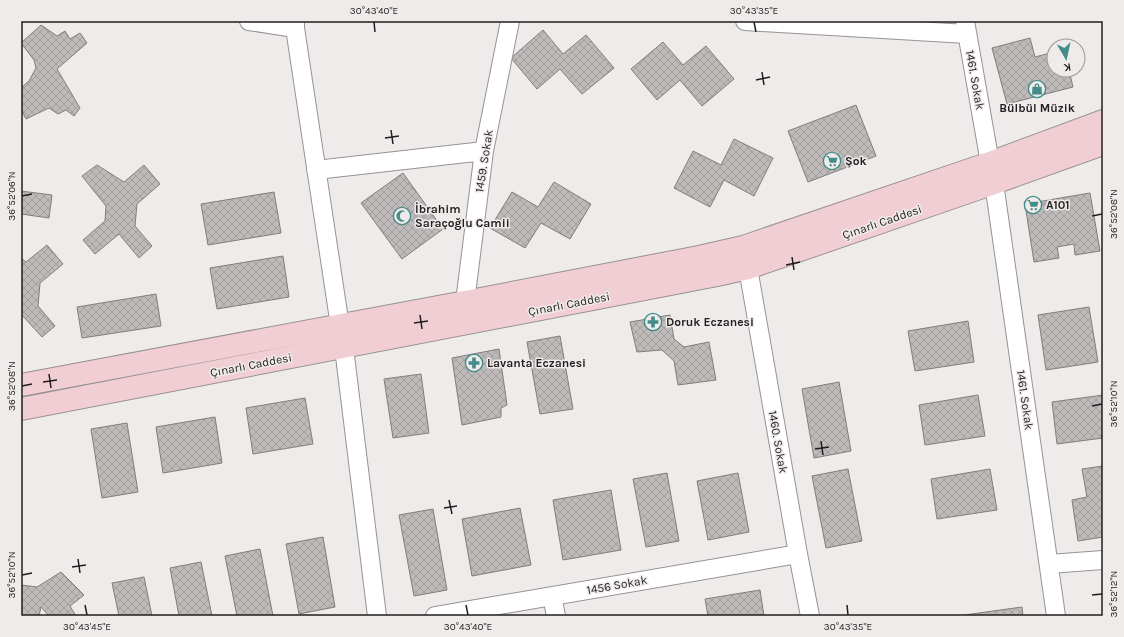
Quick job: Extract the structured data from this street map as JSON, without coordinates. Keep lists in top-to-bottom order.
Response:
{
  "streets": {
    "main road": ["Çınarlı Caddesi"],
    "street": [
      "1461. Sokak",
      "1459. Sokak",
      "1460. Sokak",
      "1456 Sokak"
    ]
  },
  "crossings": [
    ["1461. Sokak", "Çınarlı Caddesi"],
    ["1459. Sokak", "Çınarlı Caddesi"],
    ["Çınarlı Caddesi", "1460. Sokak"],
    ["1460. Sokak", "1456 Sokak"]
  ],
  "places": {
    "shop": ["Bülbül Müzik"],
    "supermarket": ["Şok", "A101"],
    "mosque": ["İbrahim Saraçoğlu Camii"],
    "pharmacy": ["Doruk Eczanesi", "Lavanta Eczanesi"]
  },
  "north": "bottom",
  "coordinates": [
    "30°43'40\"E",
    "30°43'35\"E",
    "36°52'06\"N",
    "36°52'08\"N",
    "36°52'10\"N",
    "36°52'12\"N",
    "30°43'45\"E"
  ]
}
